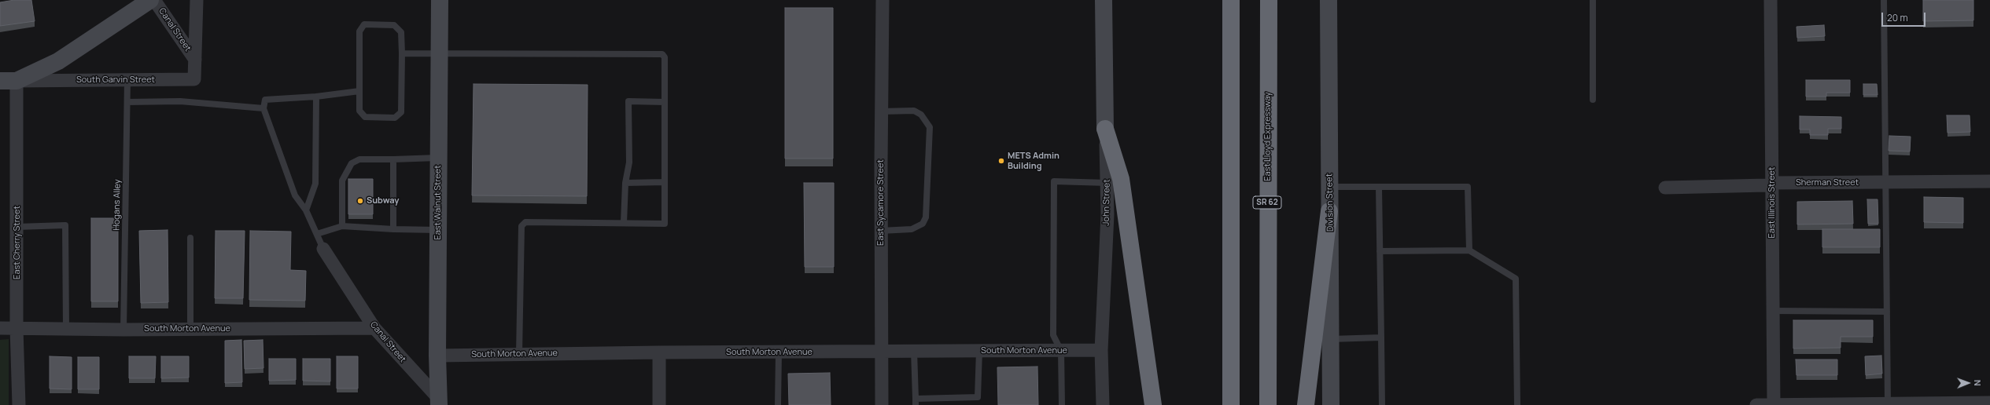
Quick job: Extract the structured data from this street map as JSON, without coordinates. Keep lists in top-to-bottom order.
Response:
{
  "streets": {
    "highway": ["East Lloyd Expressway", "SR 62"],
    "main road": [
      "South Garvin Street",
      "East Walnut Street",
      "John Street",
      "Division Street"
    ],
    "street": [
      "Canal Street",
      "Sherman Street",
      "East Sycamore Street",
      "East Illinois Street",
      "East Cherry Street",
      "South Morton Avenue"
    ],
    "lane": ["Hogans Alley"]
  },
  "crossings": [
    ["Canal Street", "South Garvin Street"],
    ["Canal Street", "East Walnut Street"],
    ["Canal Street", "South Morton Avenue"],
    ["South Garvin Street", "Hogans Alley"],
    ["South Garvin Street", "East Cherry Street"],
    ["Sherman Street", "East Illinois Street"],
    ["East Walnut Street", "South Morton Avenue"],
    ["East Sycamore Street", "South Morton Avenue"],
    ["John Street", "South Morton Avenue"],
    ["Hogans Alley", "South Morton Avenue"],
    ["East Cherry Street", "South Morton Avenue"]
  ],
  "places": ["METS Admin Building", "Subway"],
  "scale_bar": "20 m",
  "north": "right"
}
